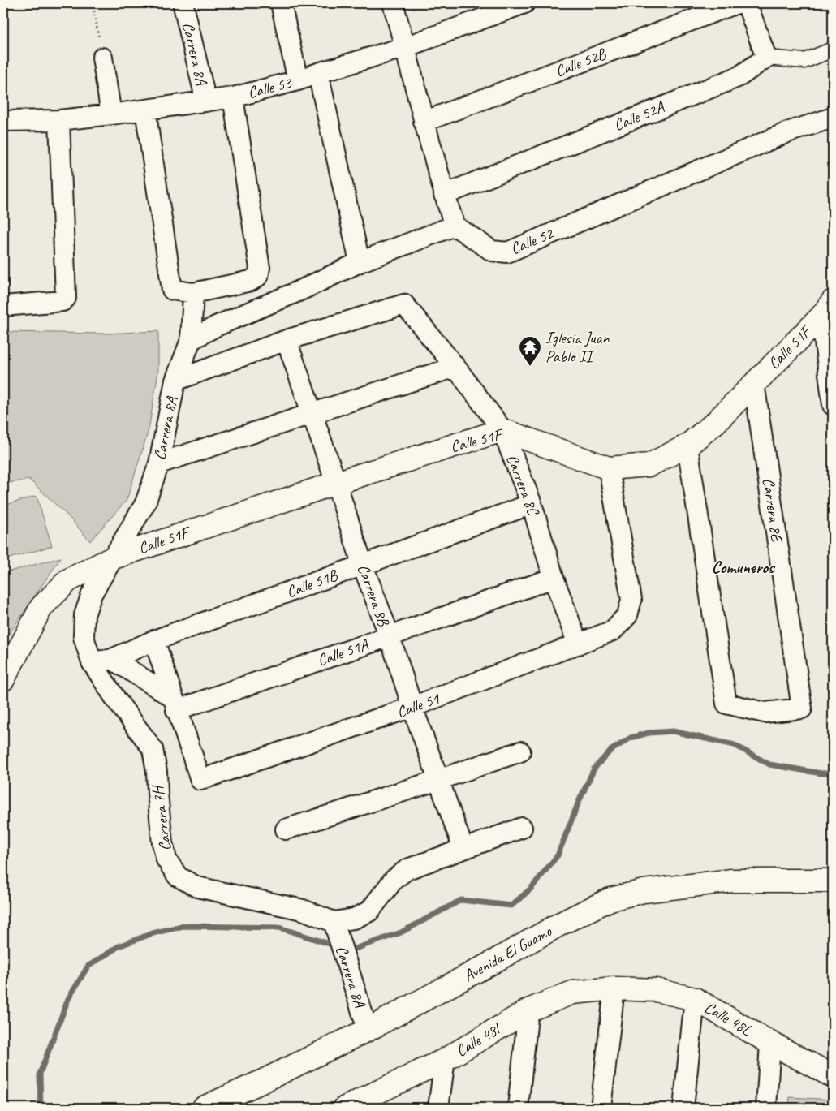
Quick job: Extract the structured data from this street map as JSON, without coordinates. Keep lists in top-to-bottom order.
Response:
{
  "streets": {
    "street": [
      "Carrera 8A",
      "Calle 52B",
      "Calle 53",
      "Calle 52A",
      "Calle 52",
      "Calle 51F",
      "Carrera 8C",
      "Carrera 8E",
      "Calle 51B",
      "Carrera 8B",
      "Calle 51A",
      "Calle 51",
      "Carrera 7H",
      "Avenida El Guamo",
      "Calle 48L",
      "Calle 48l"
    ]
  },
  "crossings": [
    ["Carrera 8A", "Calle 53"],
    ["Carrera 8A", "Calle 51F"],
    ["Carrera 8A", "Calle 51B"],
    ["Carrera 8A", "Carrera 7H"],
    ["Carrera 8A", "Avenida El Guamo"],
    ["Calle 51F", "Carrera 8C"],
    ["Calle 51F", "Carrera 8E"],
    ["Calle 51F", "Carrera 8B"],
    ["Calle 51F", "Calle 51"],
    ["Carrera 8C", "Calle 51B"],
    ["Carrera 8C", "Carrera 8B"],
    ["Carrera 8C", "Calle 51A"],
    ["Carrera 8C", "Calle 51"],
    ["Calle 51B", "Carrera 8B"],
    ["Calle 51B", "Carrera 7H"],
    ["Carrera 8B", "Calle 51A"],
    ["Carrera 8B", "Calle 51"],
    ["Calle 51A", "Calle 51"],
    ["Calle 48L", "Calle 48l"]
  ],
  "districts": ["Comuneros"],
  "places": {
    "temple": ["Iglesia Juan Pablo II"]
  }
}
